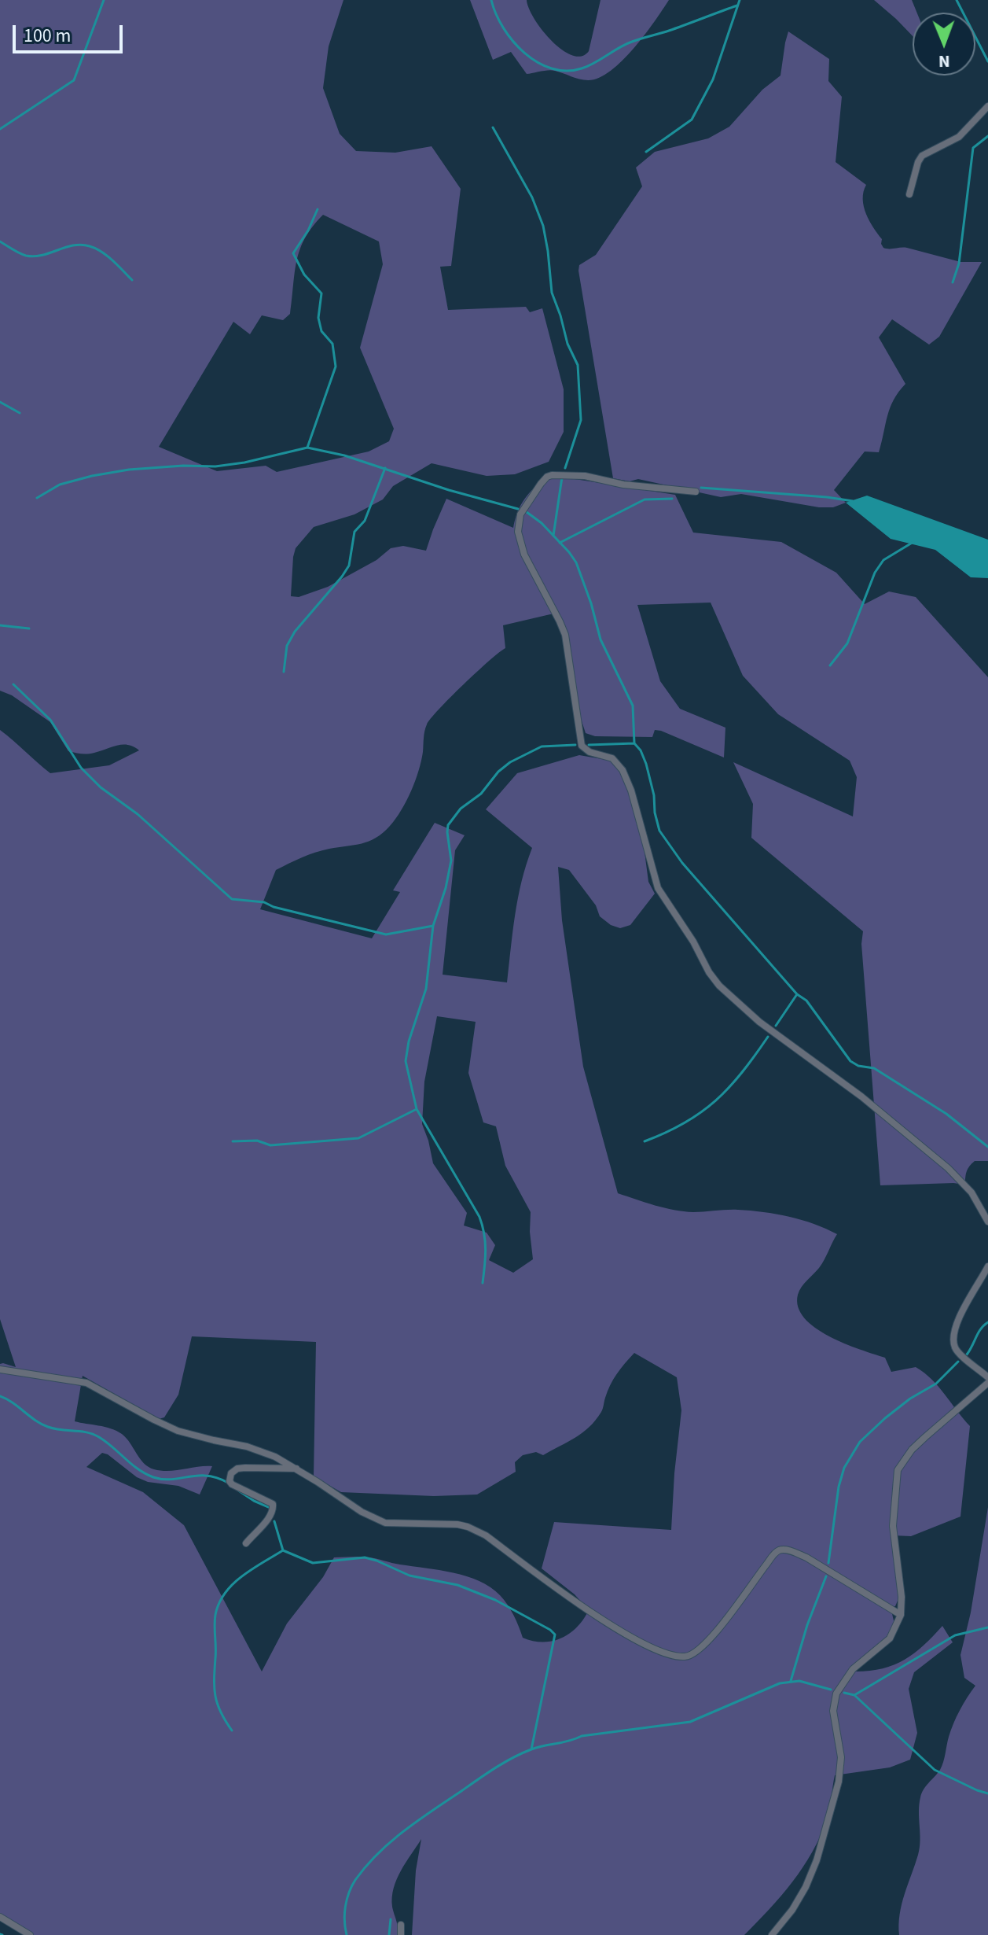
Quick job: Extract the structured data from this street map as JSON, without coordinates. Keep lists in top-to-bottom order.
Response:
{
  "scale_bar": "100 m",
  "north": "bottom"
}
